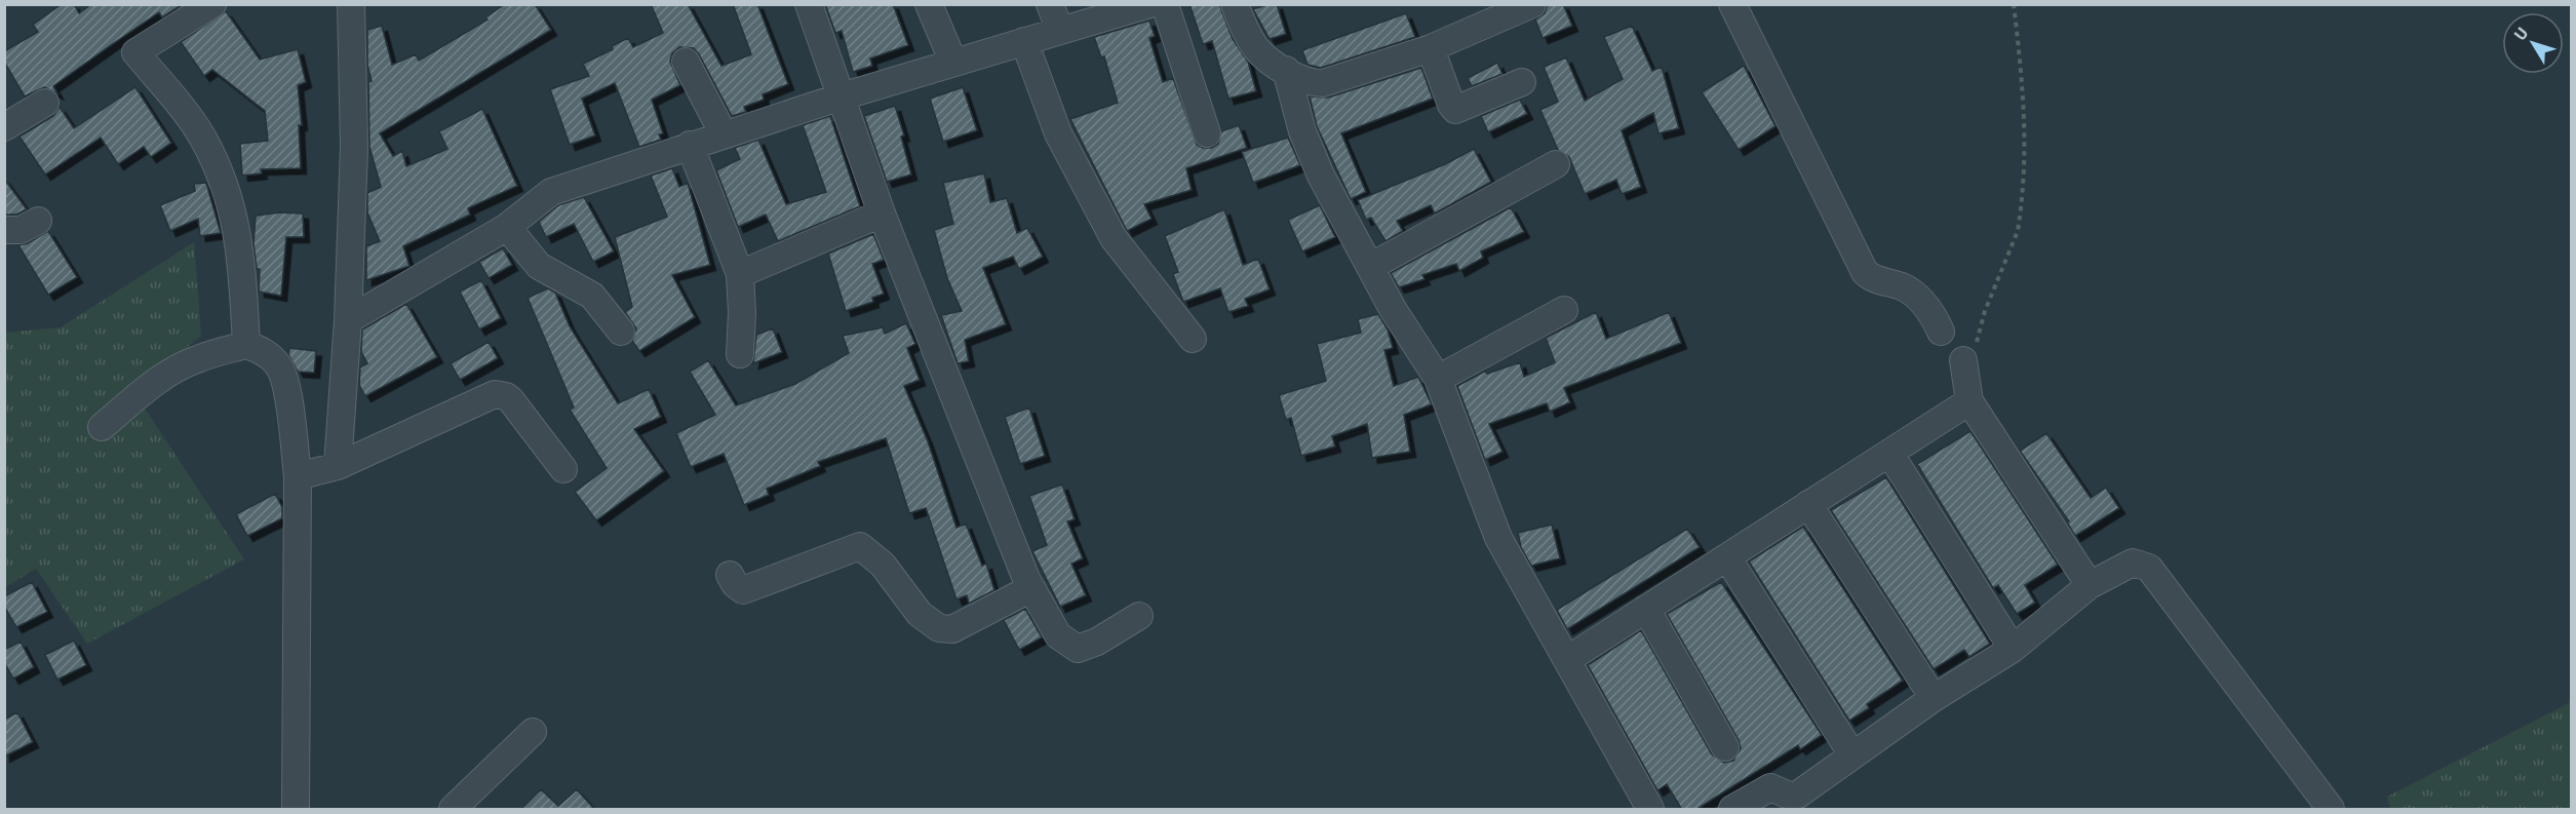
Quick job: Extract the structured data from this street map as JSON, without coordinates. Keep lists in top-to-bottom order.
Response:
{
  "north": "top left"
}
